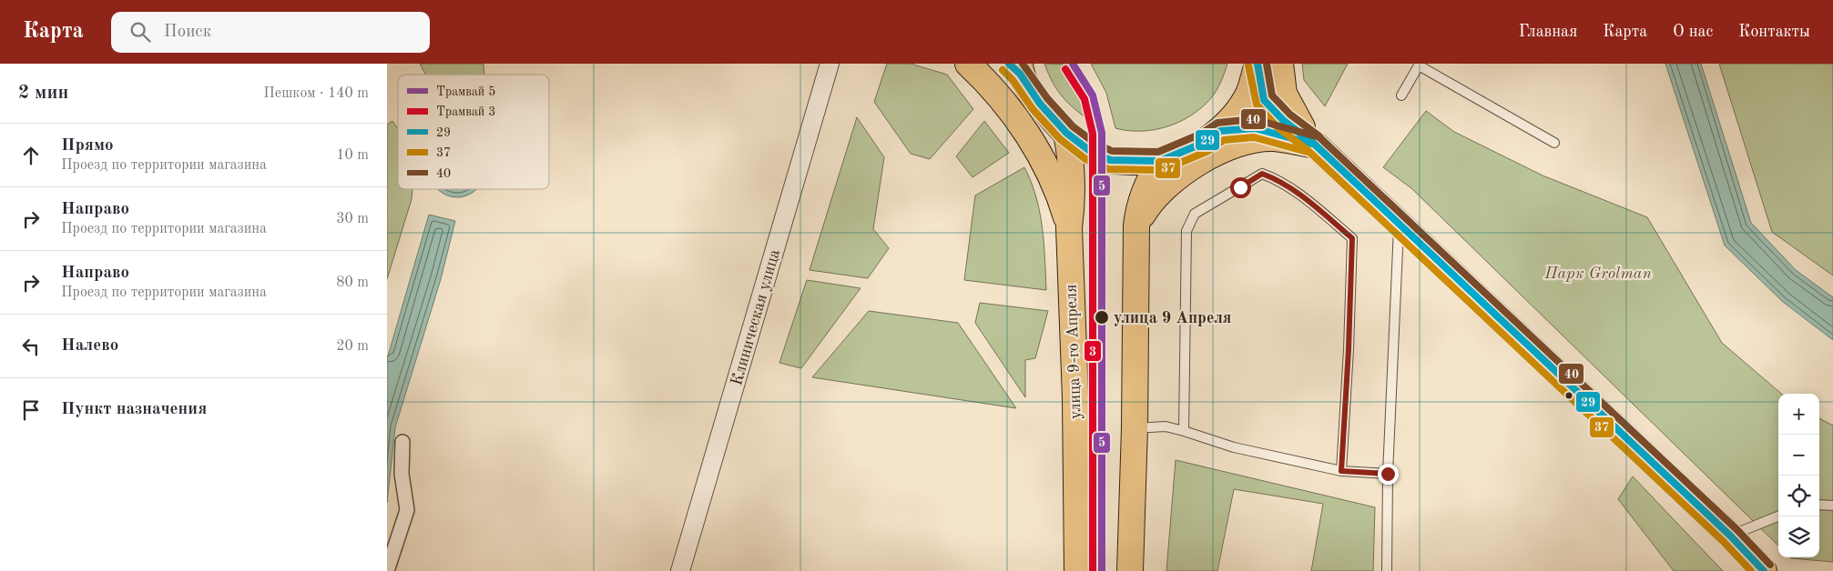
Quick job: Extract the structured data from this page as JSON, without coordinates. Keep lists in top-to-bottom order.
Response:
{
  "streets": {
    "main road": ["улица 9-го Апреля"],
    "street": ["Клиническая улица"]
  },
  "parks": ["Парк Grolman"],
  "places": ["улица 9 Апреля"],
  "lines": [
    "tram line 5",
    "transit line 29",
    "transit line 40",
    "transit line 37",
    "tram line 3"
  ],
  "legend": [
    "Трамвай 5",
    "Трамвай 3",
    "29",
    "37",
    "40"
  ],
  "page": {
    "header": "Карта",
    "search": "Поиск",
    "nav": [
      "Главная",
      "Карта",
      "О нас",
      "Контакты"
    ],
    "heading": ["2 мин", "Пешком · 140 m"],
    "list": [
      ["Прямо", "Проезд по территории магазина", "10 m"],
      ["Направо", "Проезд по территории магазина", "30 m"],
      ["Направо", "Проезд по территории магазина", "80 m"],
      ["Налево", "20 m"],
      "Пункт назначения"
    ],
    "map_buttons": ["+", "−"]
  }
}
